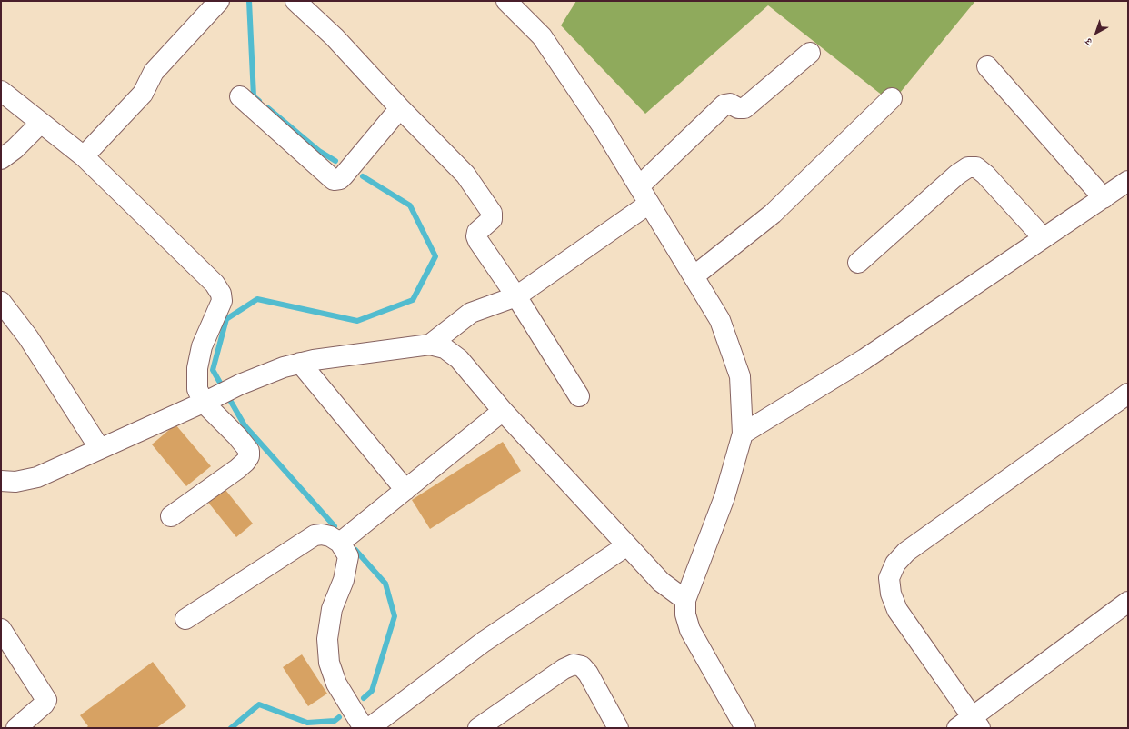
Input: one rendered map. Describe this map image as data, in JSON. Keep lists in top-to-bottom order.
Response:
{
  "north": "bottom left"
}
